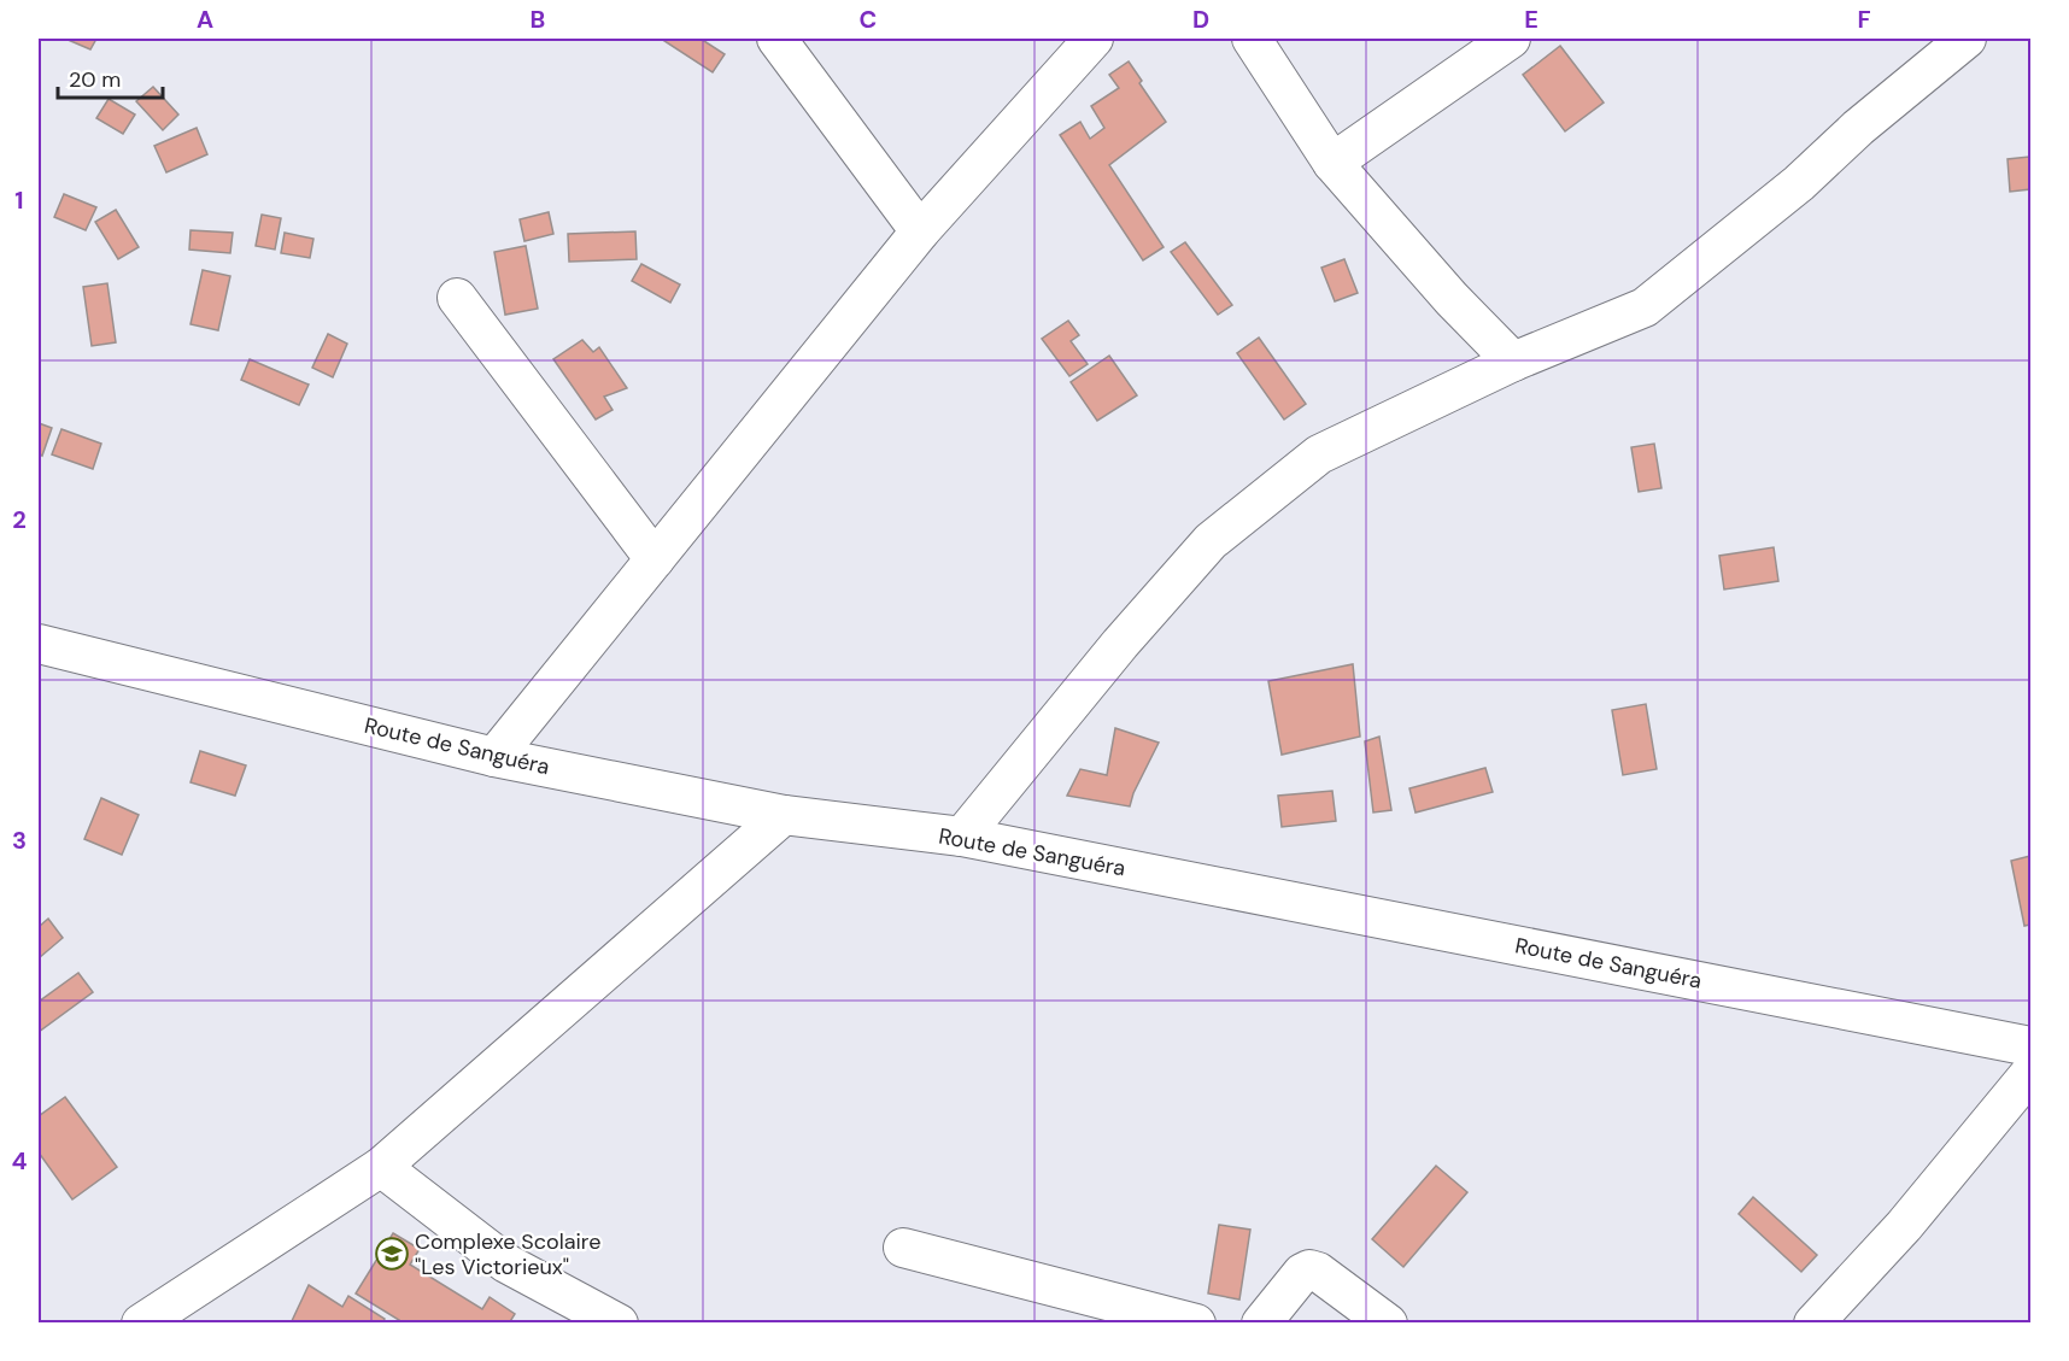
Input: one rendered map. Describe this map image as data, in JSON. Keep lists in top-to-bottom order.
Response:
{
  "streets": {
    "street": ["Route de Sanguéra"]
  },
  "places": {
    "school or university": ["Complexe Scolaire \"Les Victorieux\""]
  },
  "scale_bar": "20 m",
  "grid": {
    "columns": [
      "A",
      "B",
      "C",
      "D",
      "E",
      "F"
    ],
    "rows": [
      "1",
      "2",
      "3",
      "4"
    ]
  }
}
